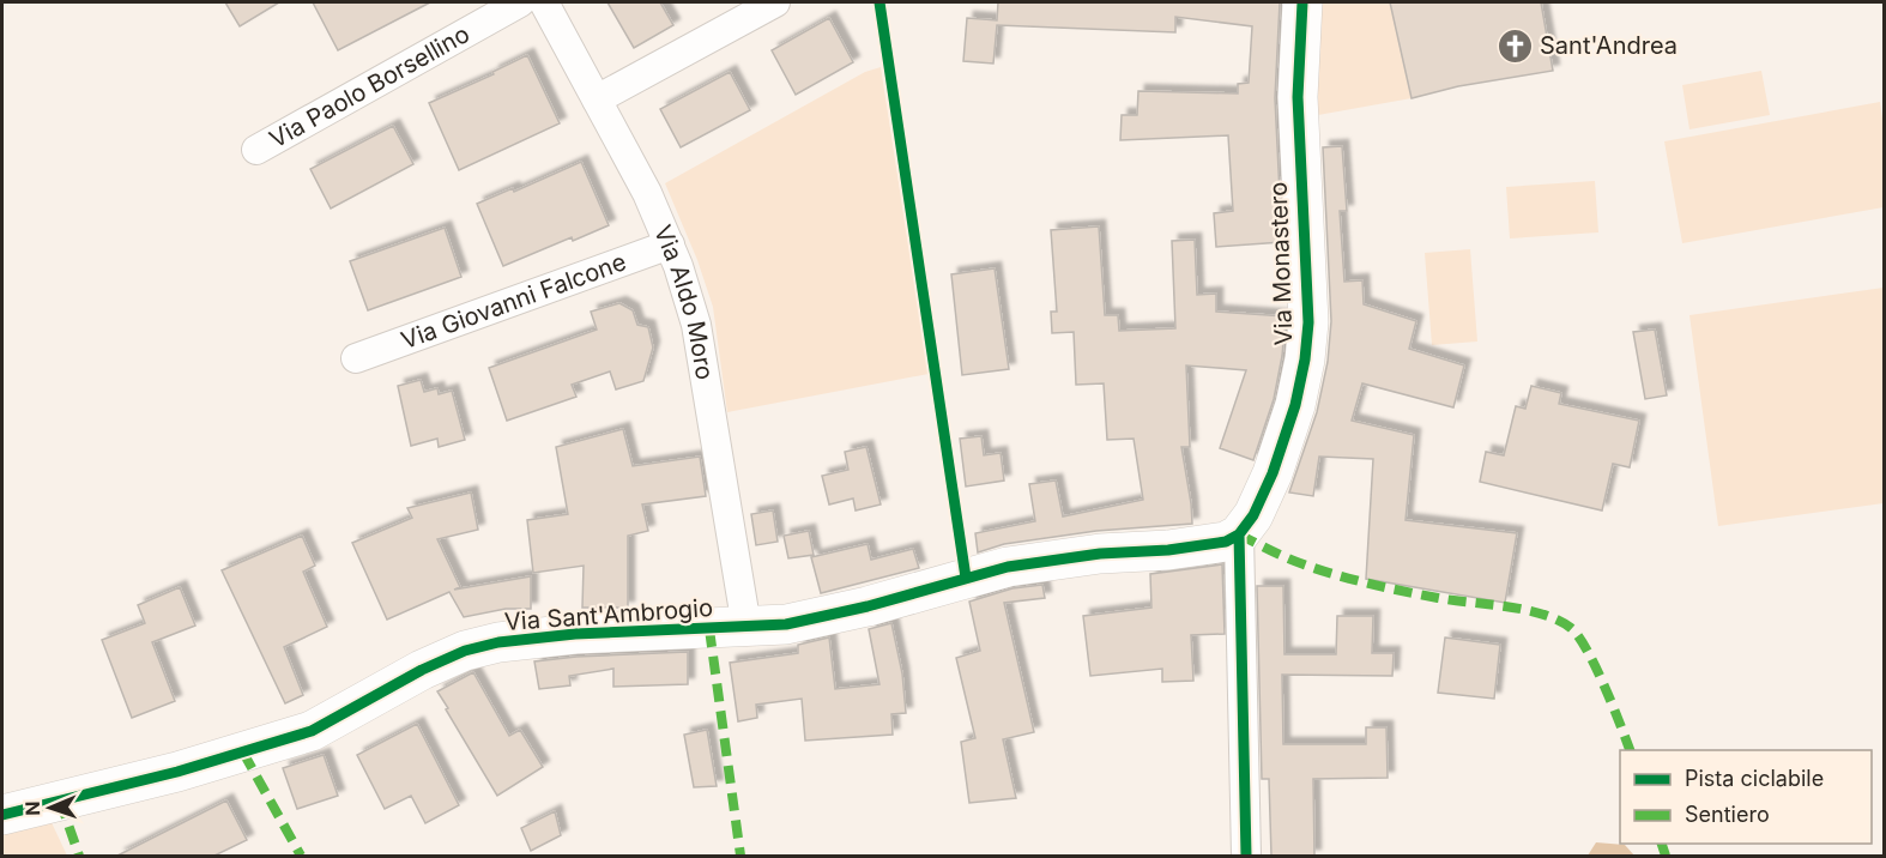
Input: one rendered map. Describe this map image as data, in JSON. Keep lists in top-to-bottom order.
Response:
{
  "streets": {
    "street": [
      "Via Paolo Borsellino",
      "Via Monastero",
      "Via Giovanni Falcone",
      "Via Aldo Moro",
      "Via Sant'Ambrogio"
    ]
  },
  "crossings": [
    ["Via Monastero", "Via Sant'Ambrogio"],
    ["Via Giovanni Falcone", "Via Aldo Moro"],
    ["Via Aldo Moro", "Via Sant'Ambrogio"]
  ],
  "places": {
    "church": ["Sant'Andrea"]
  },
  "legend": ["Pista ciclabile", "Sentiero"],
  "north": "left"
}
